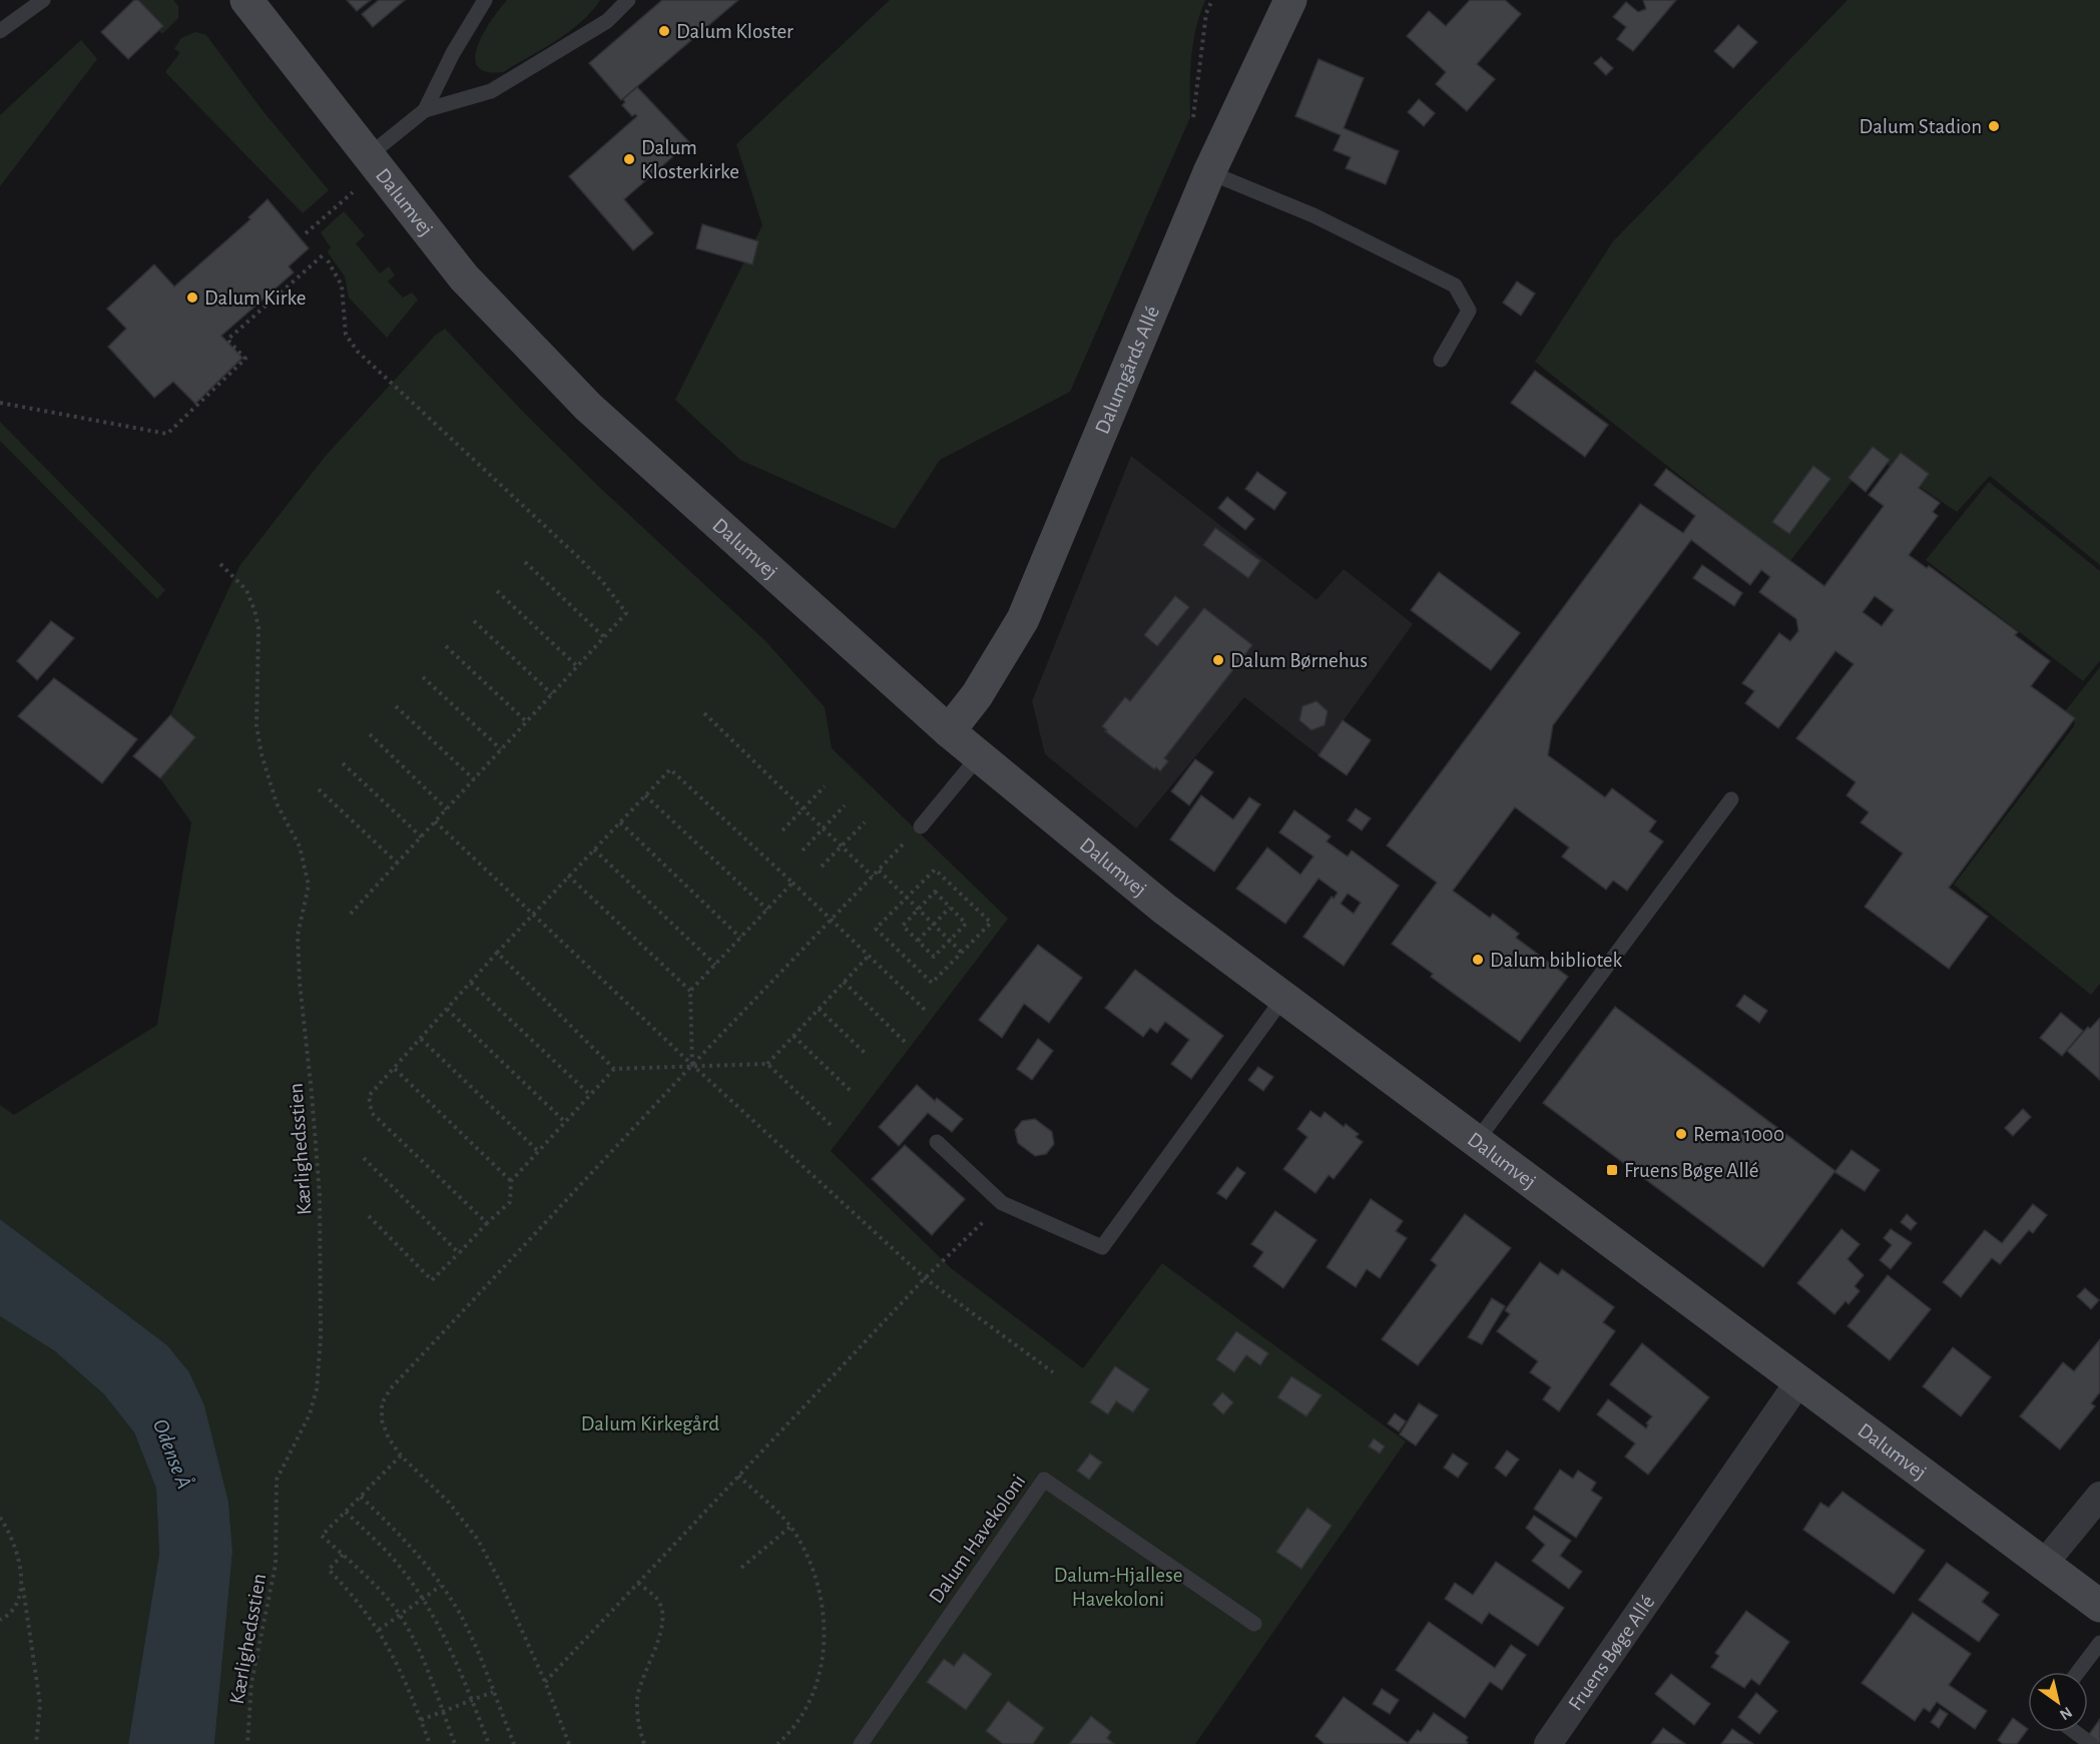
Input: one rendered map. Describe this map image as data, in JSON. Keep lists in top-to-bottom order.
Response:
{
  "streets": {
    "street": ["Dalumvej", "Dalumgårds Allé", "Fruens Bøge Allé"],
    "lane": ["Dalum Havekoloni"],
    "path": ["Kærlighedsstien"]
  },
  "crossings": [
    ["Dalumvej", "Dalumgårds Allé"],
    ["Dalumvej", "Fruens Bøge Allé"]
  ],
  "water": ["Odense Å"],
  "parks": ["Dalum Kirkegård", "Dalum-Hjallese Havekoloni"],
  "places": {
    "other": [
      "Dalum Kloster",
      "Dalum Stadion",
      "Dalum Klosterkirke",
      "Dalum Kirke",
      "Dalum Børnehus",
      "Dalum bibliotek",
      "Rema 1000"
    ],
    "transit": ["Fruens Bøge Allé"]
  },
  "north": "bottom right"
}
